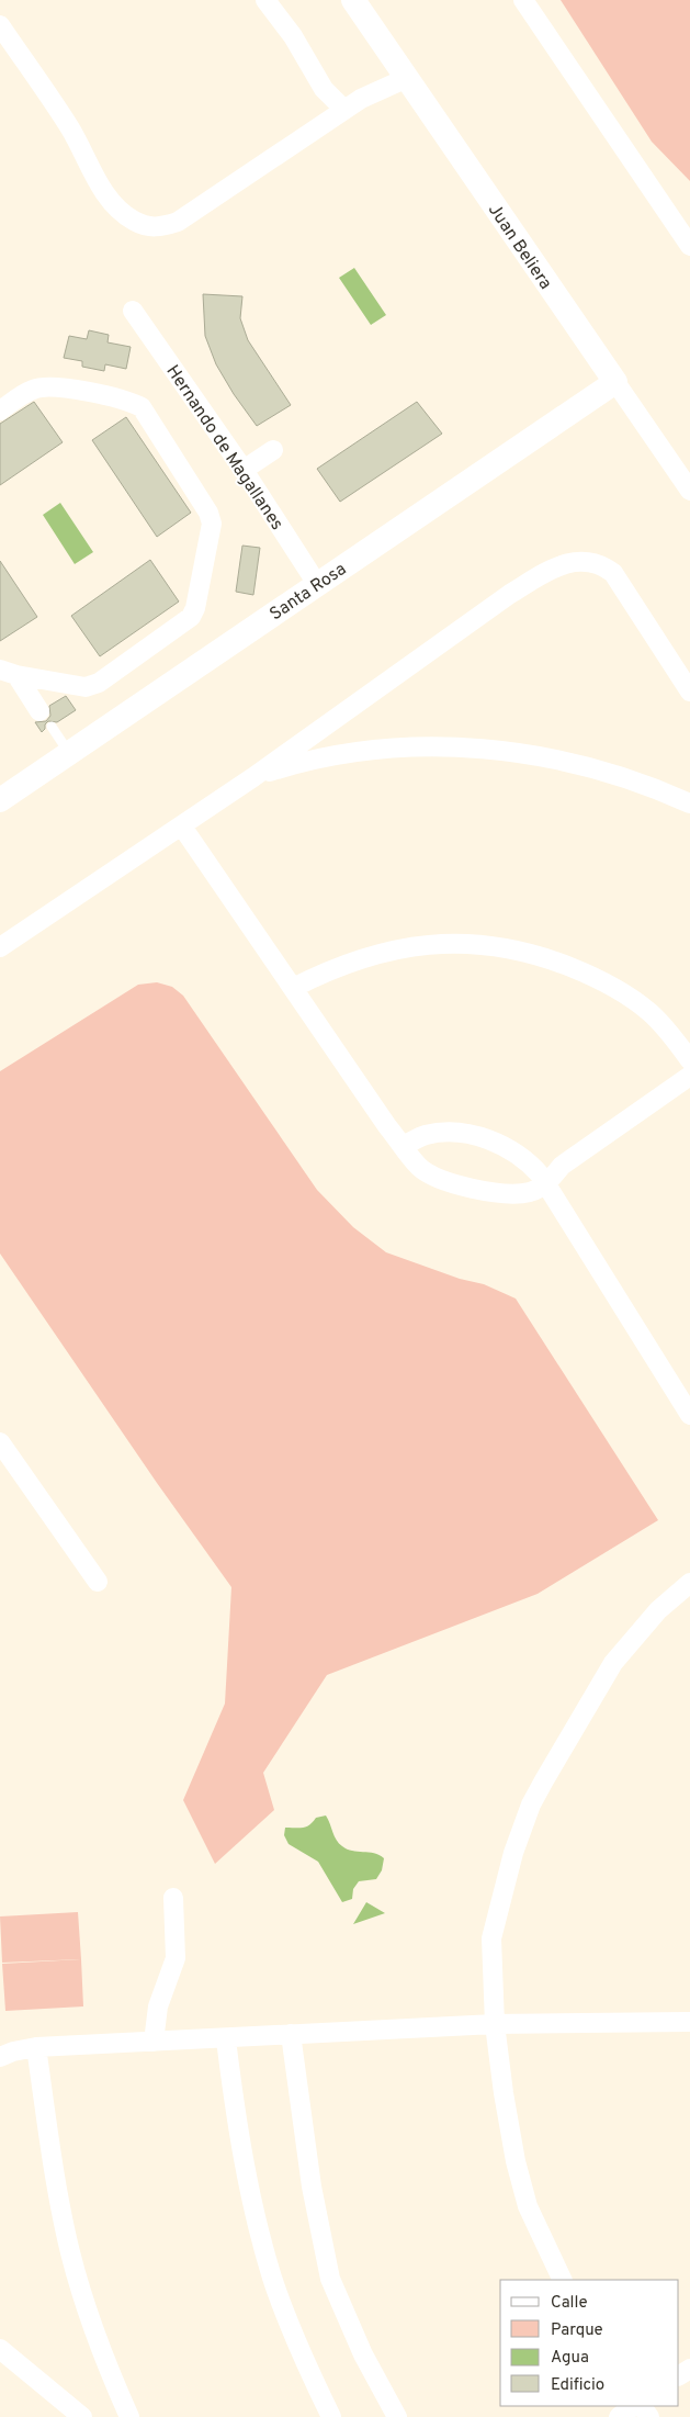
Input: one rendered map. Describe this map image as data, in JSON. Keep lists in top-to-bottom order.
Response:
{
  "streets": {
    "street": ["Juan Beliera", "Hernando de Magallanes", "Santa Rosa"]
  },
  "crossings": [
    ["Juan Beliera", "Santa Rosa"],
    ["Hernando de Magallanes", "Santa Rosa"]
  ],
  "legend": [
    "Calle",
    "Parque",
    "Agua",
    "Edificio"
  ]
}
